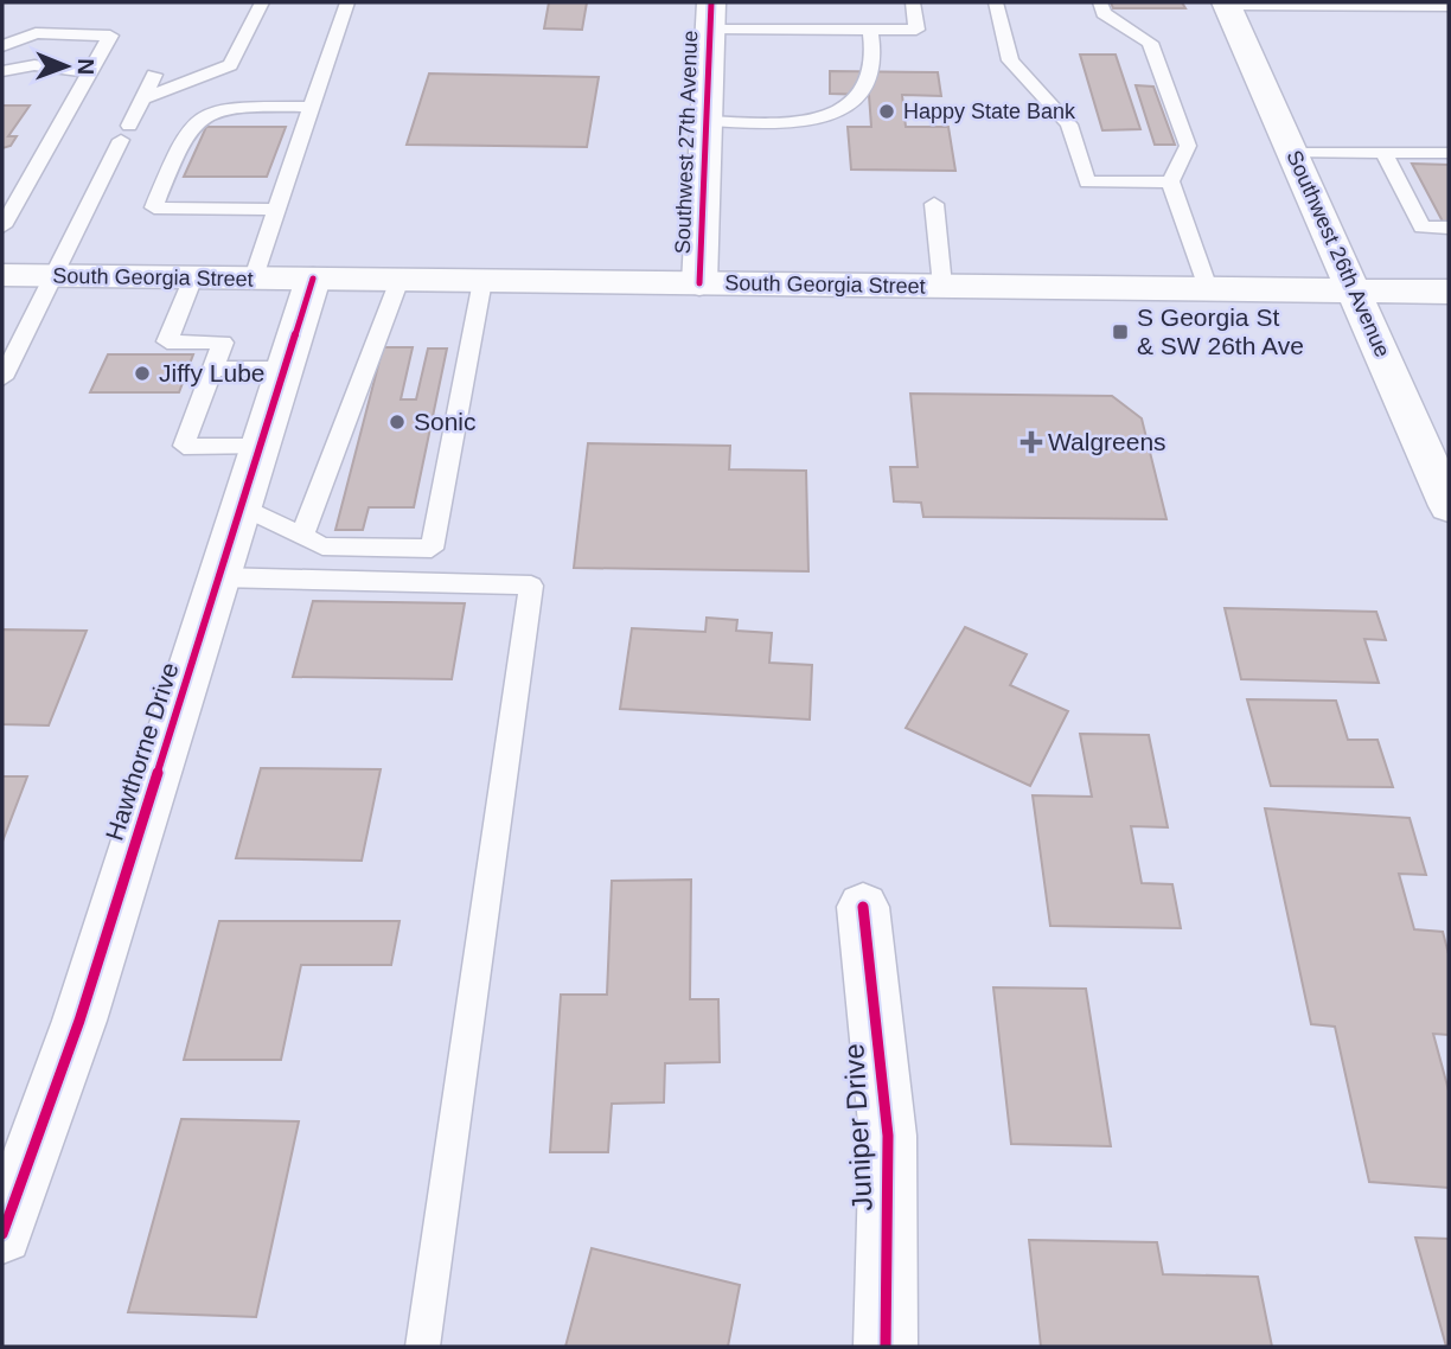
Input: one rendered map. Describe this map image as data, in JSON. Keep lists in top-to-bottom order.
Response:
{
  "streets": {
    "main road": [
      "Southwest 27th Avenue",
      "Southwest 26th Avenue",
      "South Georgia Street",
      "Hawthorne Drive",
      "Juniper Drive"
    ]
  },
  "crossings": [
    ["Southwest 27th Avenue", "South Georgia Street"],
    ["Southwest 26th Avenue", "South Georgia Street"],
    ["South Georgia Street", "Hawthorne Drive"]
  ],
  "places": {
    "other": ["Happy State Bank", "Jiffy Lube", "Sonic"],
    "transit": ["S Georgia St & SW 26th Ave"],
    "health": ["Walgreens"]
  },
  "north": "right"
}
